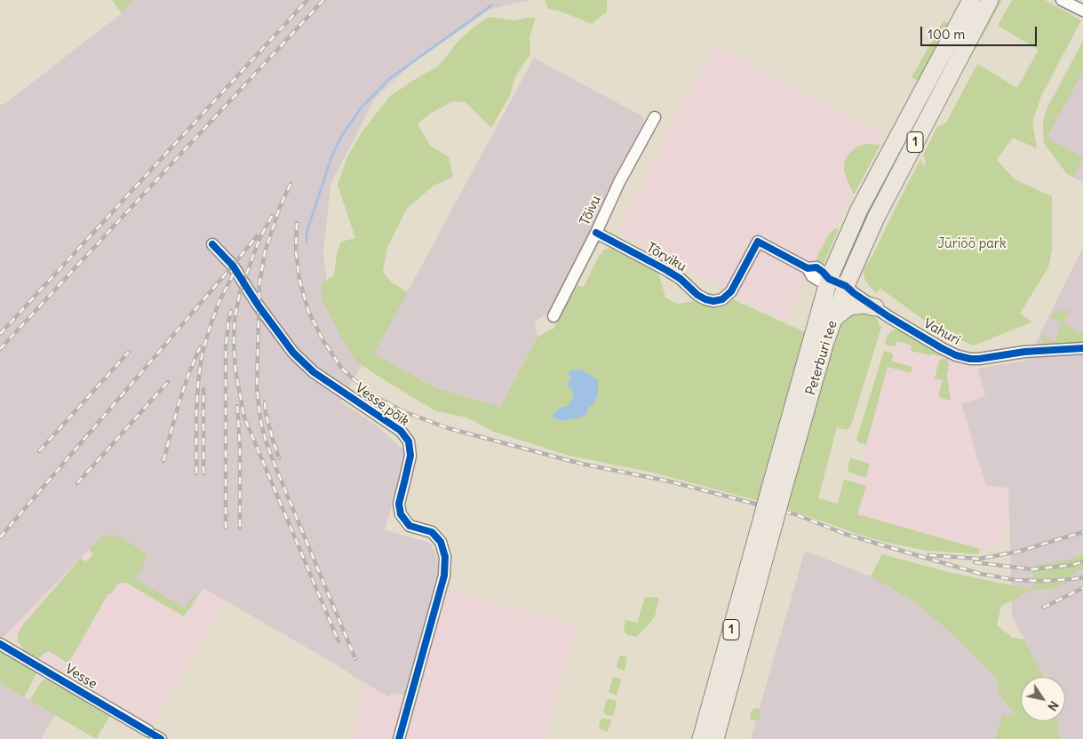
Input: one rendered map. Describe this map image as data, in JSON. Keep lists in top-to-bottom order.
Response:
{
  "streets": {
    "highway": ["1", "Peterburi tee"],
    "street": [
      "Tõivu",
      "Tõrviku",
      "Vahuri",
      "Vesse põik",
      "Vesse"
    ]
  },
  "crossings": [
    ["Tõivu", "Tõrviku"],
    ["Tõrviku", "Vahuri"],
    ["Vahuri", "Peterburi tee"]
  ],
  "parks": ["Jüriöö park"],
  "scale_bar": "100 m",
  "north": "bottom right"
}
